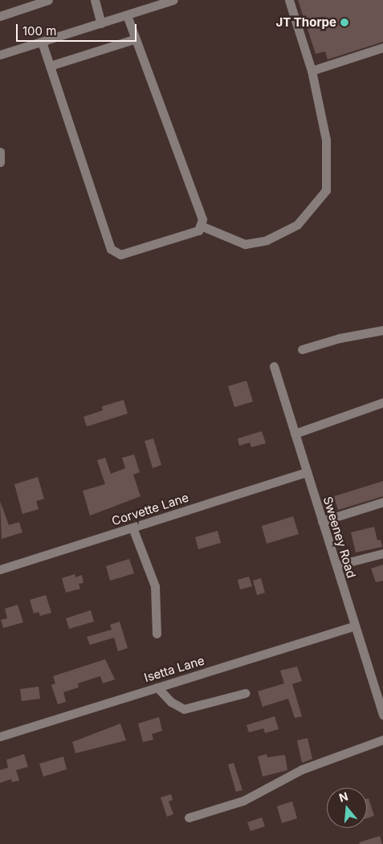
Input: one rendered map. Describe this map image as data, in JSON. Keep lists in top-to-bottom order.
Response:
{
  "streets": {
    "street": ["Corvette Lane", "Sweeney Road", "Isetta Lane"]
  },
  "crossings": [
    ["Corvette Lane", "Sweeney Road"],
    ["Sweeney Road", "Isetta Lane"]
  ],
  "places": ["JT Thorpe"],
  "scale_bar": "100 m",
  "north": "top"
}
